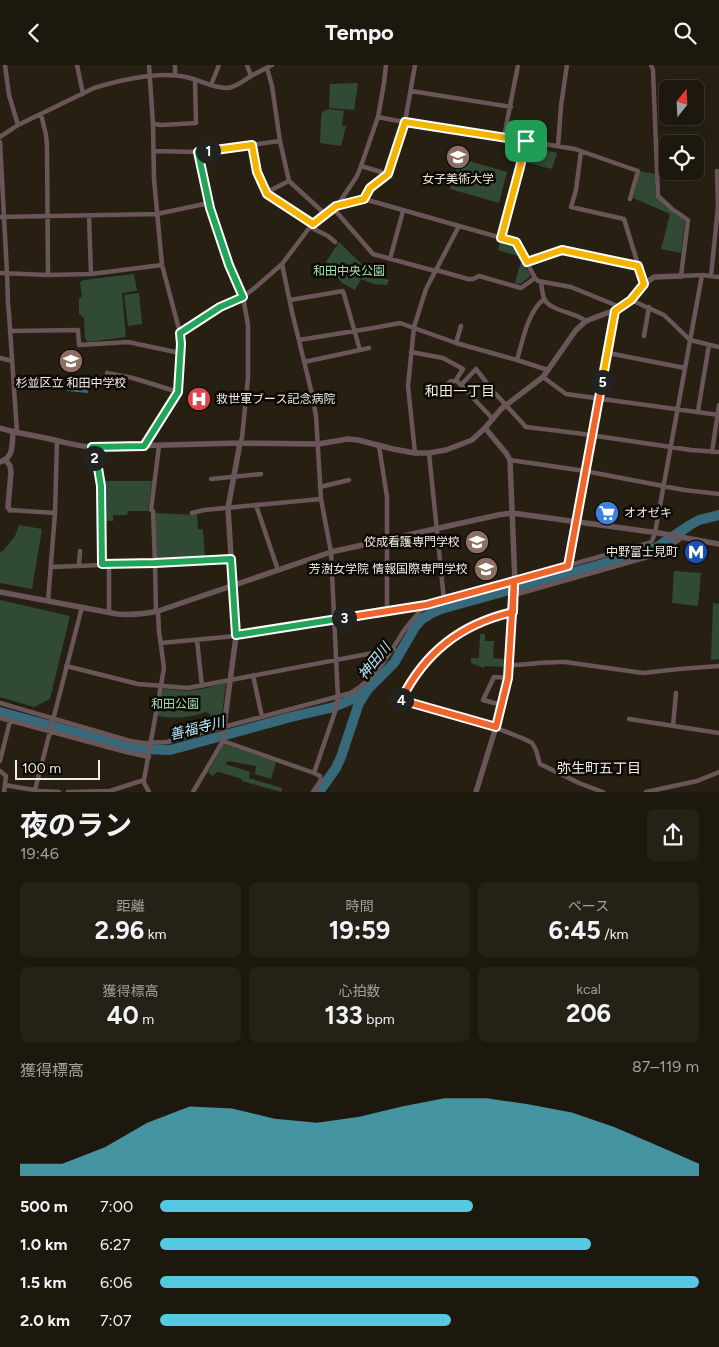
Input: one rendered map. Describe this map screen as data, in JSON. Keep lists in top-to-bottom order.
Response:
{
  "districts": ["和田一丁目", "弥生町五丁目"],
  "water": ["神田川", "善福寺川"],
  "parks": ["和田中央公園", "和田公園"],
  "places": {
    "school or university": [
      "女子美術大学",
      "杉並区立 和田中学校",
      "佼成看護専門学校",
      "芳澍女学院 情報国際専門学校"
    ],
    "hospital": ["救世軍ブース記念病院"],
    "supermarket": ["オオゼキ"],
    "metro station": ["中野富士見町"]
  },
  "scale_bar": "100 m",
  "north": "top",
  "page": {
    "header": "Tempo",
    "pins": [
      "1",
      "5",
      "2",
      "3",
      "4"
    ],
    "scale": "100 m",
    "heading": ["夜のラン", "19:46"],
    "stats": [
      ["距離", "2.96 km"],
      ["時間", "19:59"],
      ["ペース", "6:45 /km"],
      ["獲得標高", "40 m"],
      ["心拍数", "133 bpm"],
      ["kcal", "206"]
    ],
    "chart": ["獲得標高", "87–119 m"],
    "list": [
      {
        "name": "500 m",
        "note": "7:00"
      },
      {
        "name": "1.0 km",
        "note": "6:27"
      },
      {
        "name": "1.5 km",
        "note": "6:06"
      },
      {
        "name": "2.0 km",
        "note": "7:07"
      }
    ]
  }
}
